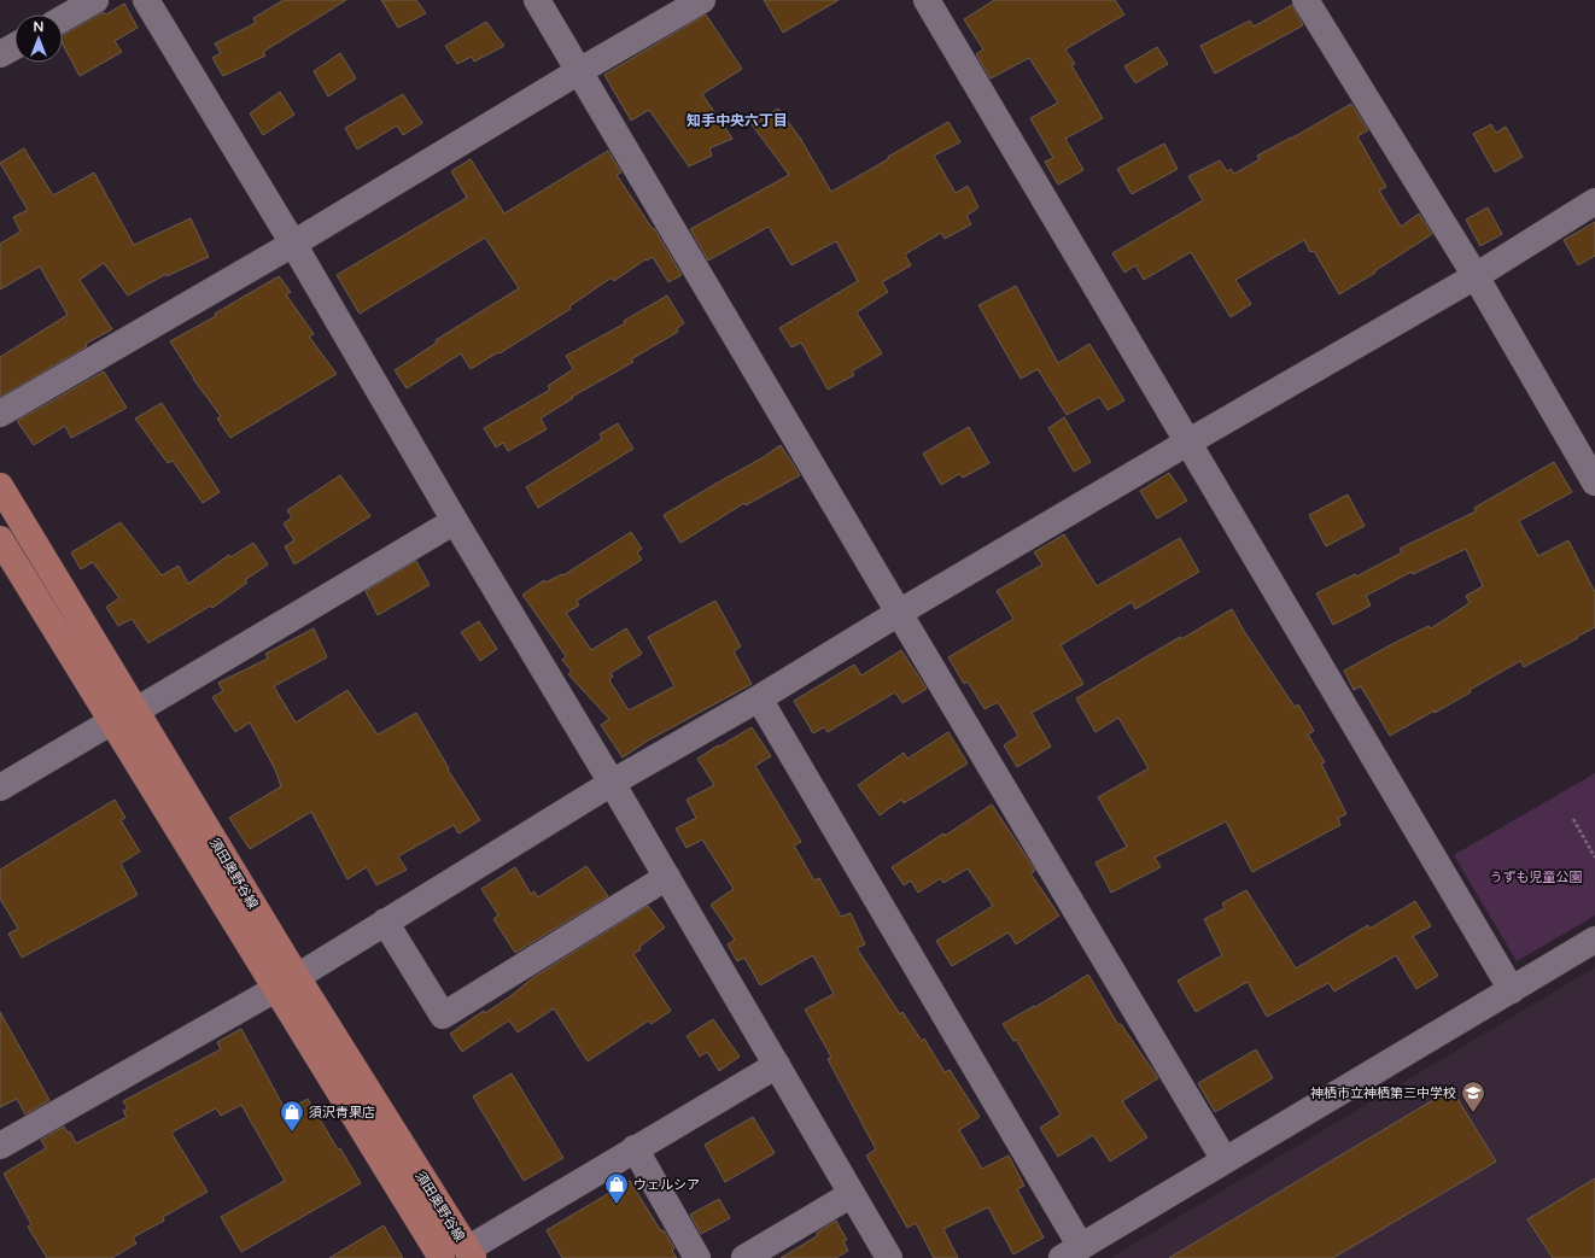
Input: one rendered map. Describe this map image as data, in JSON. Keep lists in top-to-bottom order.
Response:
{
  "streets": {
    "main road": ["須田奥野谷線"]
  },
  "districts": ["知手中央六丁目"],
  "parks": ["うずも児童公園"],
  "places": {
    "school or university": ["神栖市立神栖第三中学校"],
    "shop": ["須沢青果店", "ウェルシア"]
  },
  "north": "top"
}
